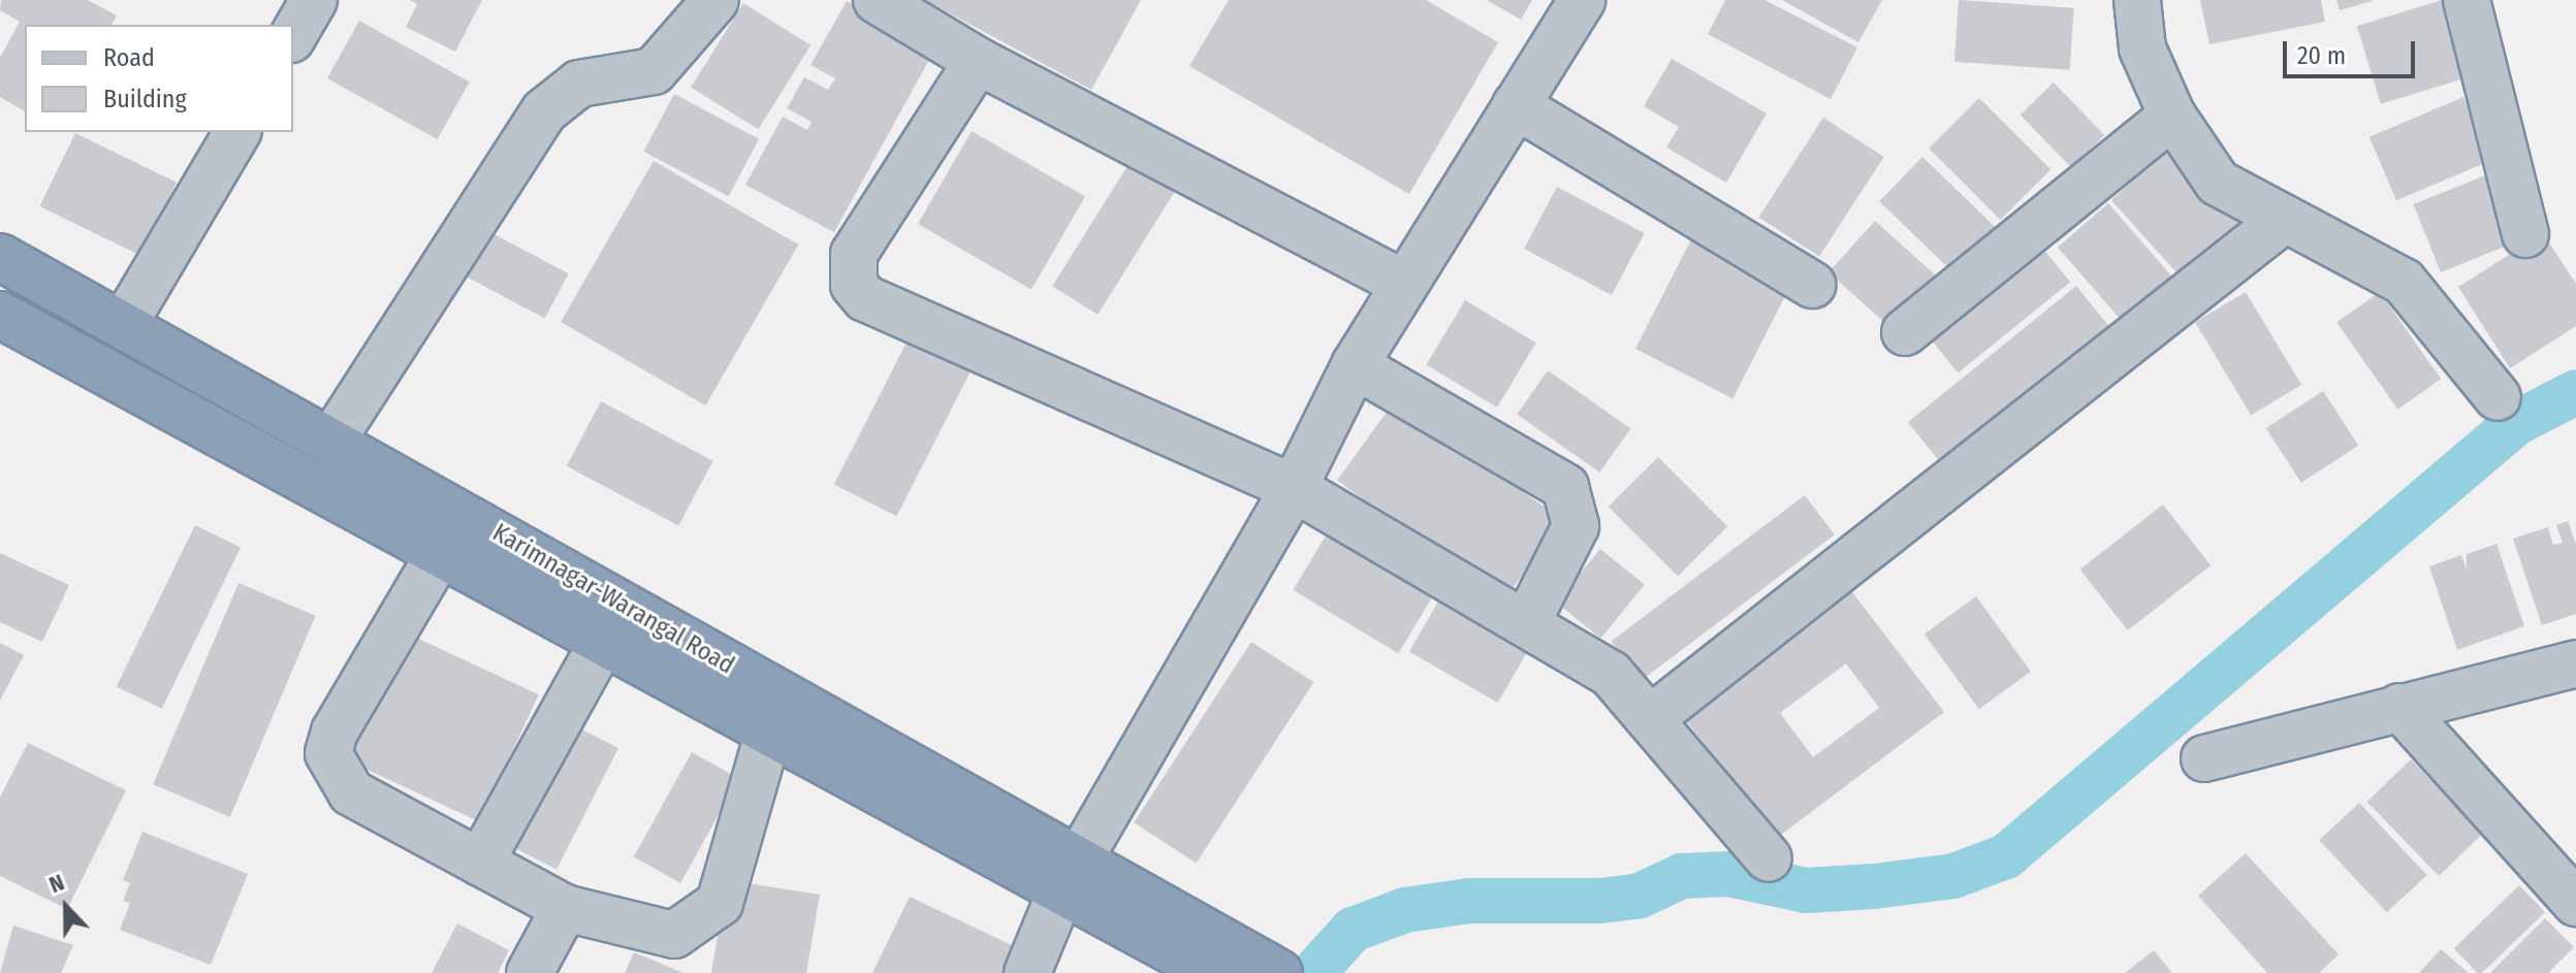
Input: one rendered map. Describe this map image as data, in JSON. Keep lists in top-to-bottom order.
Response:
{
  "streets": {
    "highway": ["Karimnagar-Warangal Road"]
  },
  "legend": ["Road", "Building"],
  "scale_bar": "20 m",
  "north": "top"
}
